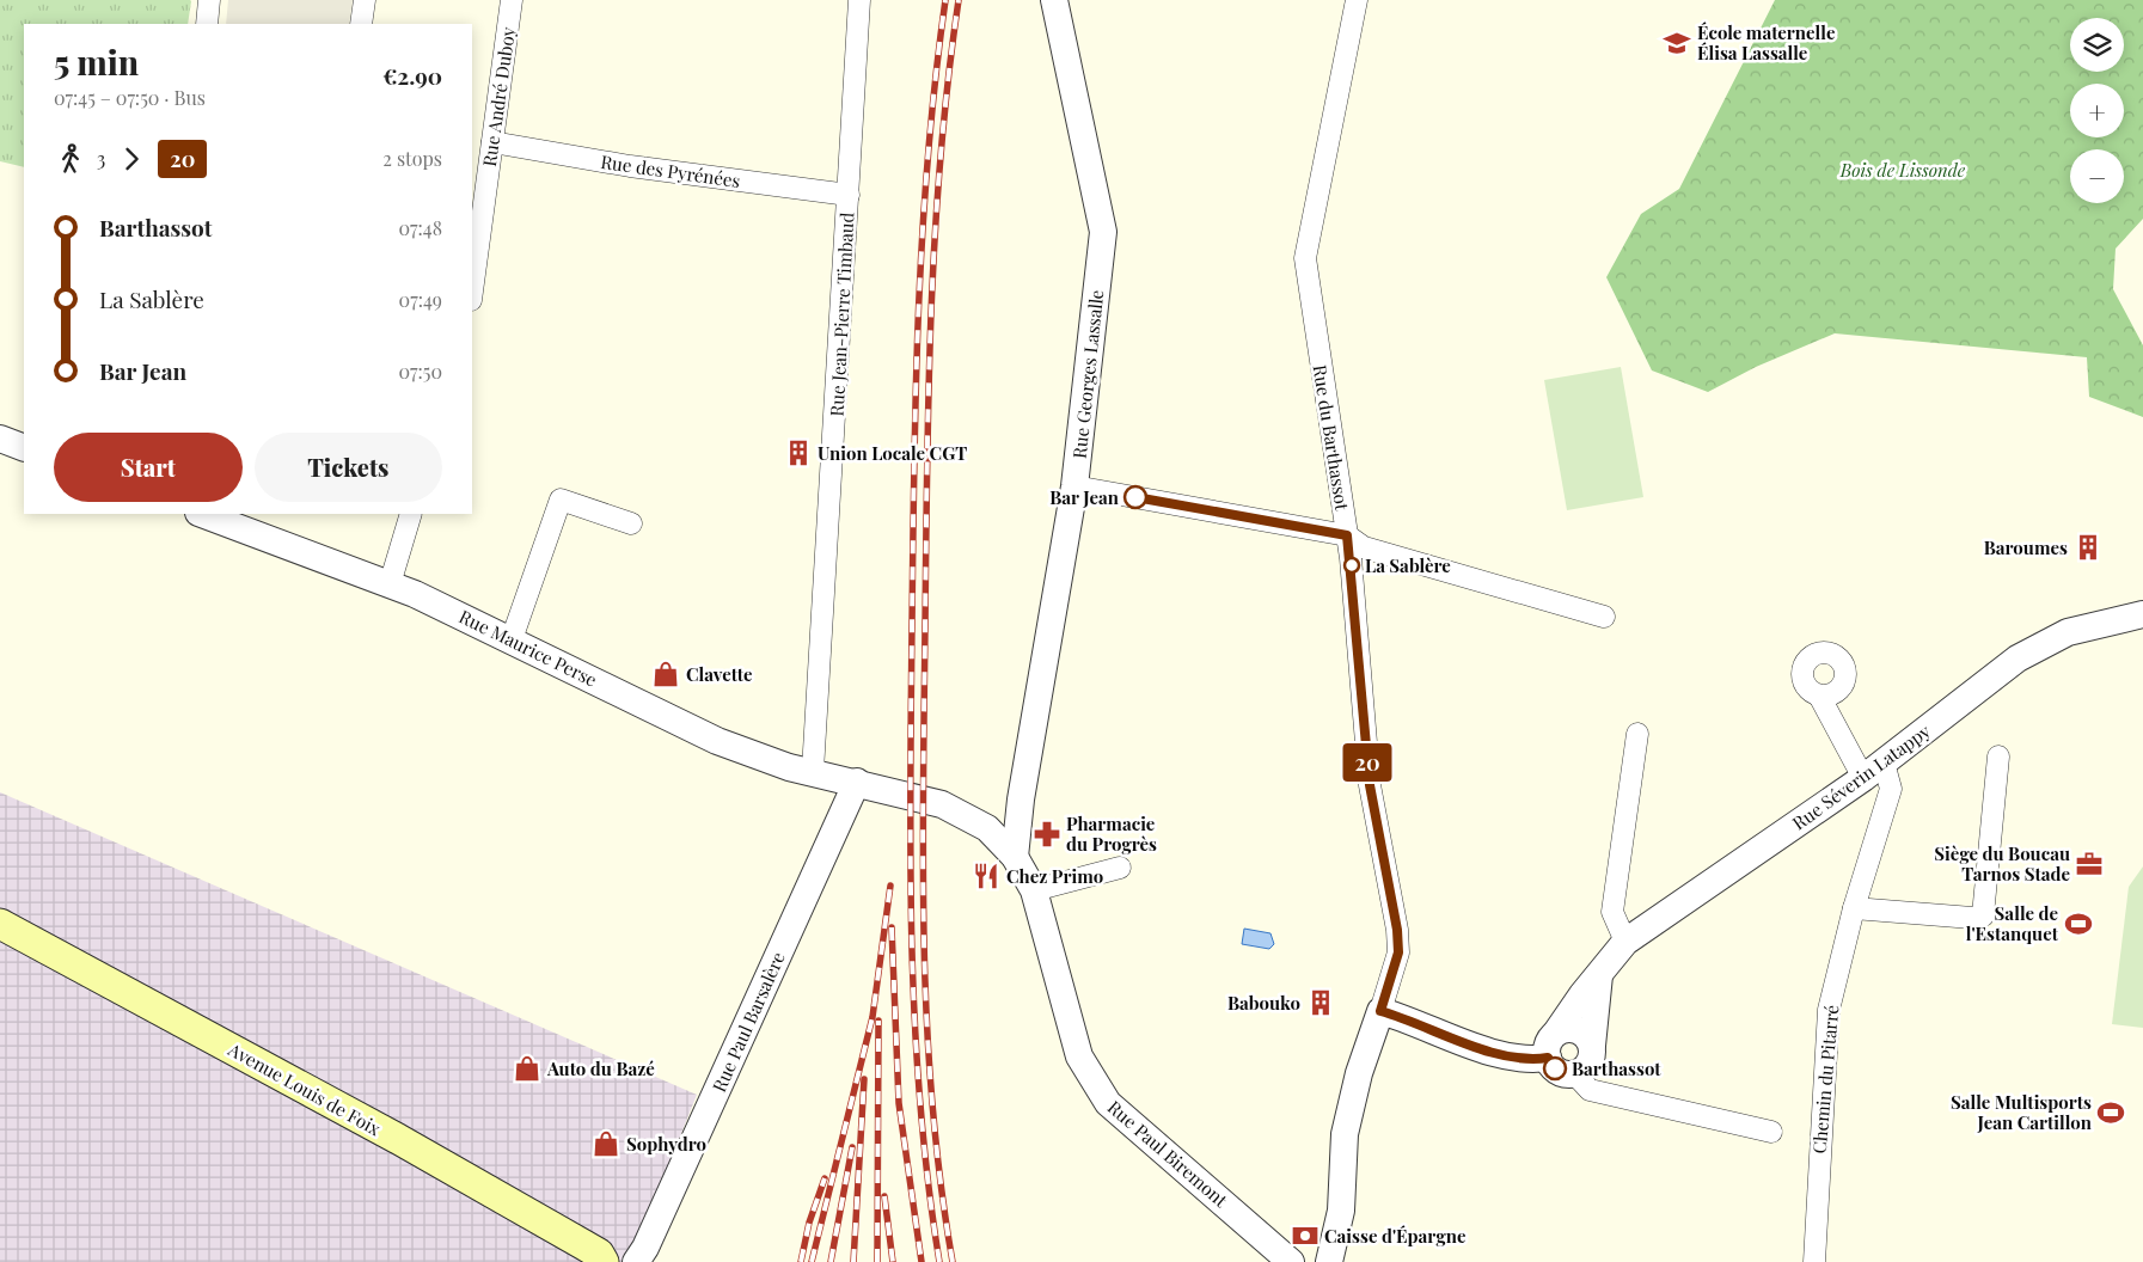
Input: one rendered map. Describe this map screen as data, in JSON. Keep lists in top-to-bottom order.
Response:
{
  "streets": {
    "main road": ["Avenue Louis de Foix"],
    "street": [
      "Rue André Duboy",
      "Rue des Pyrénées",
      "Rue Jean-Pierre Timbaud",
      "Rue Georges Lassalle",
      "Rue du Barthassot",
      "Rue Maurice Perse",
      "Rue Séverin Latappy",
      "Rue Paul Barsalère",
      "Chemin du Pitarré",
      "Rue Paul Biremont"
    ]
  },
  "crossings": [
    ["Rue André Duboy", "Rue des Pyrénées"],
    ["Rue des Pyrénées", "Rue Jean-Pierre Timbaud"],
    ["Rue Jean-Pierre Timbaud", "Rue Maurice Perse"],
    ["Rue Georges Lassalle", "Rue Maurice Perse"],
    ["Rue Georges Lassalle", "Rue Paul Biremont"],
    ["Rue Maurice Perse", "Rue Paul Barsalère"],
    ["Rue Maurice Perse", "Rue Paul Biremont"],
    ["Rue Séverin Latappy", "Chemin du Pitarré"]
  ],
  "parks": ["Bois de Lissonde"],
  "places": {
    "school or university": ["École maternelle Élisa Lassalle"],
    "building": ["Union Locale CGT", "Baroumes", "Babouko"],
    "other": ["Bar Jean", "La Sablère", "Barthassot"],
    "shop": ["Clavette", "Auto du Bazé", "Sophydro"],
    "pharmacy": ["Pharmacie du Progrès"],
    "office": ["Siège du Boucau Tarnos Stade"],
    "restaurant": ["Chez Primo"],
    "sports": ["Salle de l'Estanquet", "Salle Multisports Jean Cartillon"],
    "bank": ["Caisse d'Épargne"]
  },
  "lines": ["bus line 20"],
  "page": {
    "on_map": "20",
    "map_buttons": ["+", "−"],
    "heading": ["5 min", "07:45 – 07:50 · Bus", "€2.90"],
    "legs": ["3", "20", "2 stops"],
    "list": [
      {
        "name": "Barthassot",
        "value": "07:48"
      },
      {
        "name": "La Sablère",
        "value": "07:49"
      },
      {
        "name": "Bar Jean",
        "value": "07:50"
      }
    ],
    "buttons": ["Start", "Tickets"]
  }
}
